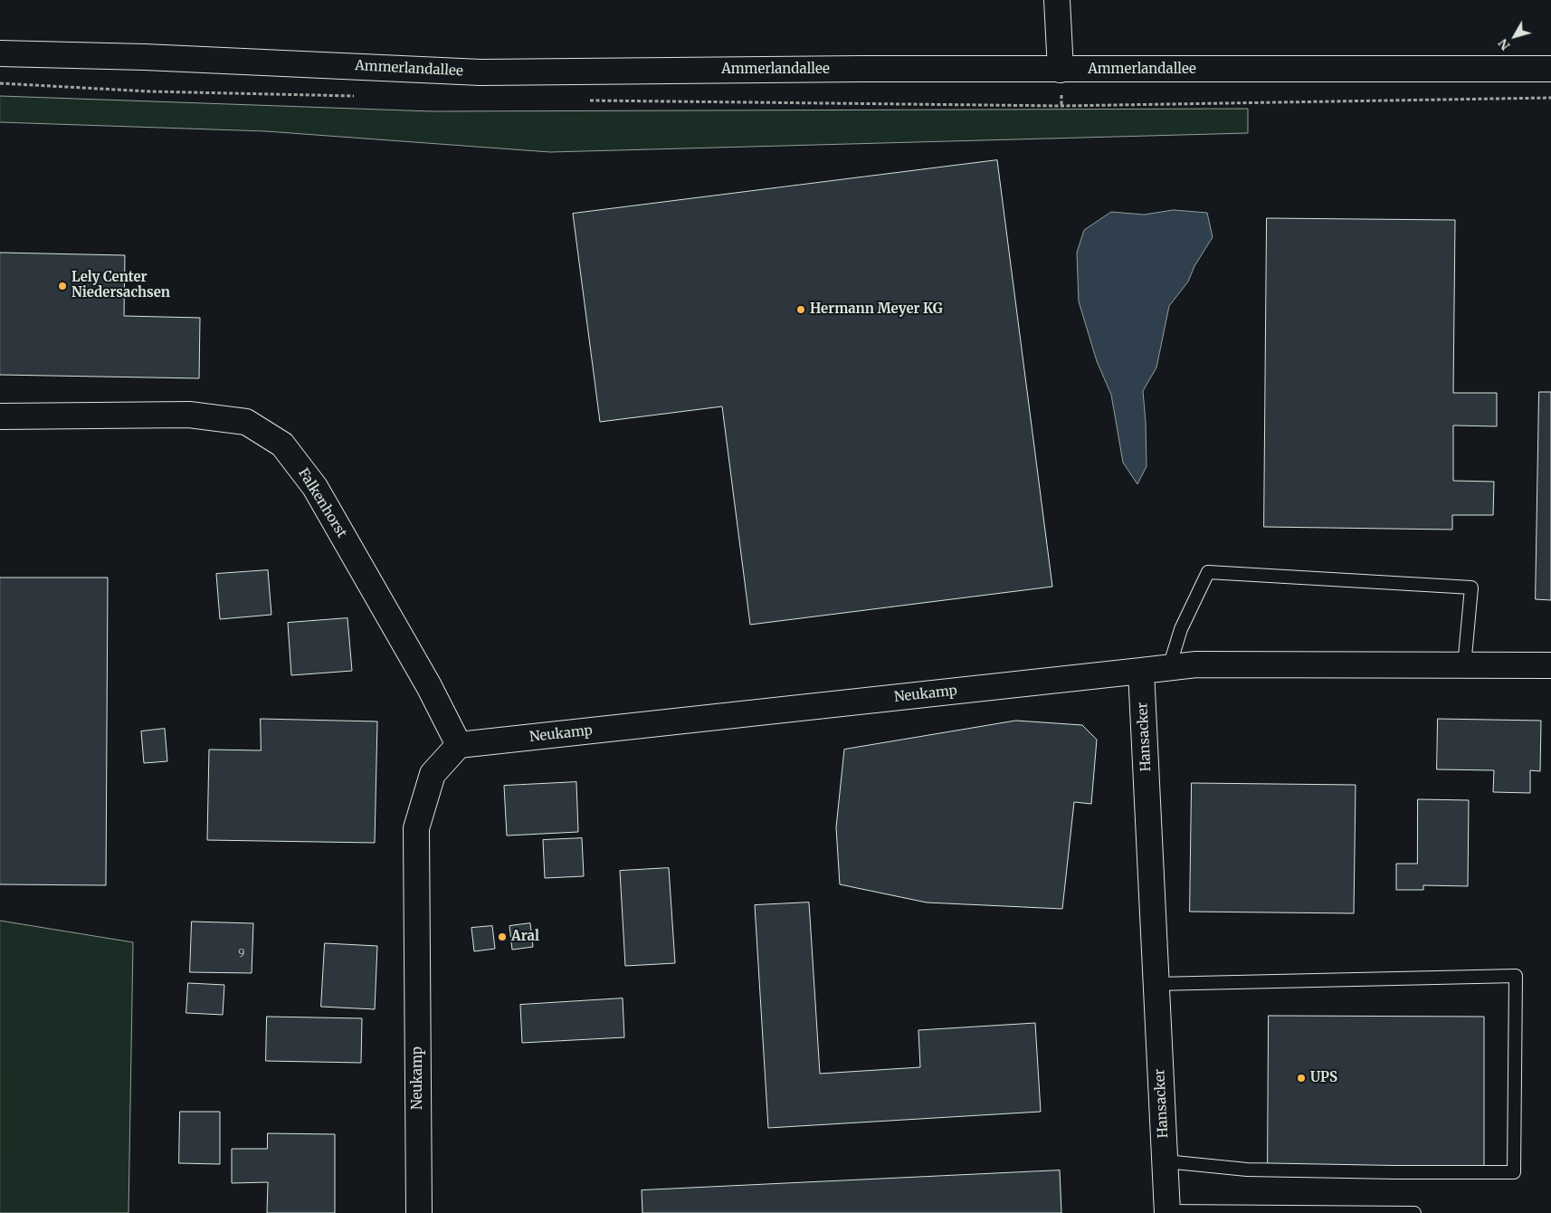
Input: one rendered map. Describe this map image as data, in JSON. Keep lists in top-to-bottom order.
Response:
{
  "streets": {
    "street": [
      "Ammerlandallee",
      "Falkenhorst",
      "Neukamp",
      "Hansacker"
    ]
  },
  "crossings": [
    ["Falkenhorst", "Neukamp"],
    ["Neukamp", "Hansacker"]
  ],
  "places": [
    "Lely Center Niedersachsen",
    "Hermann Meyer KG",
    "Aral",
    "UPS"
  ],
  "house_numbers": ["9"],
  "north": "bottom left"
}
